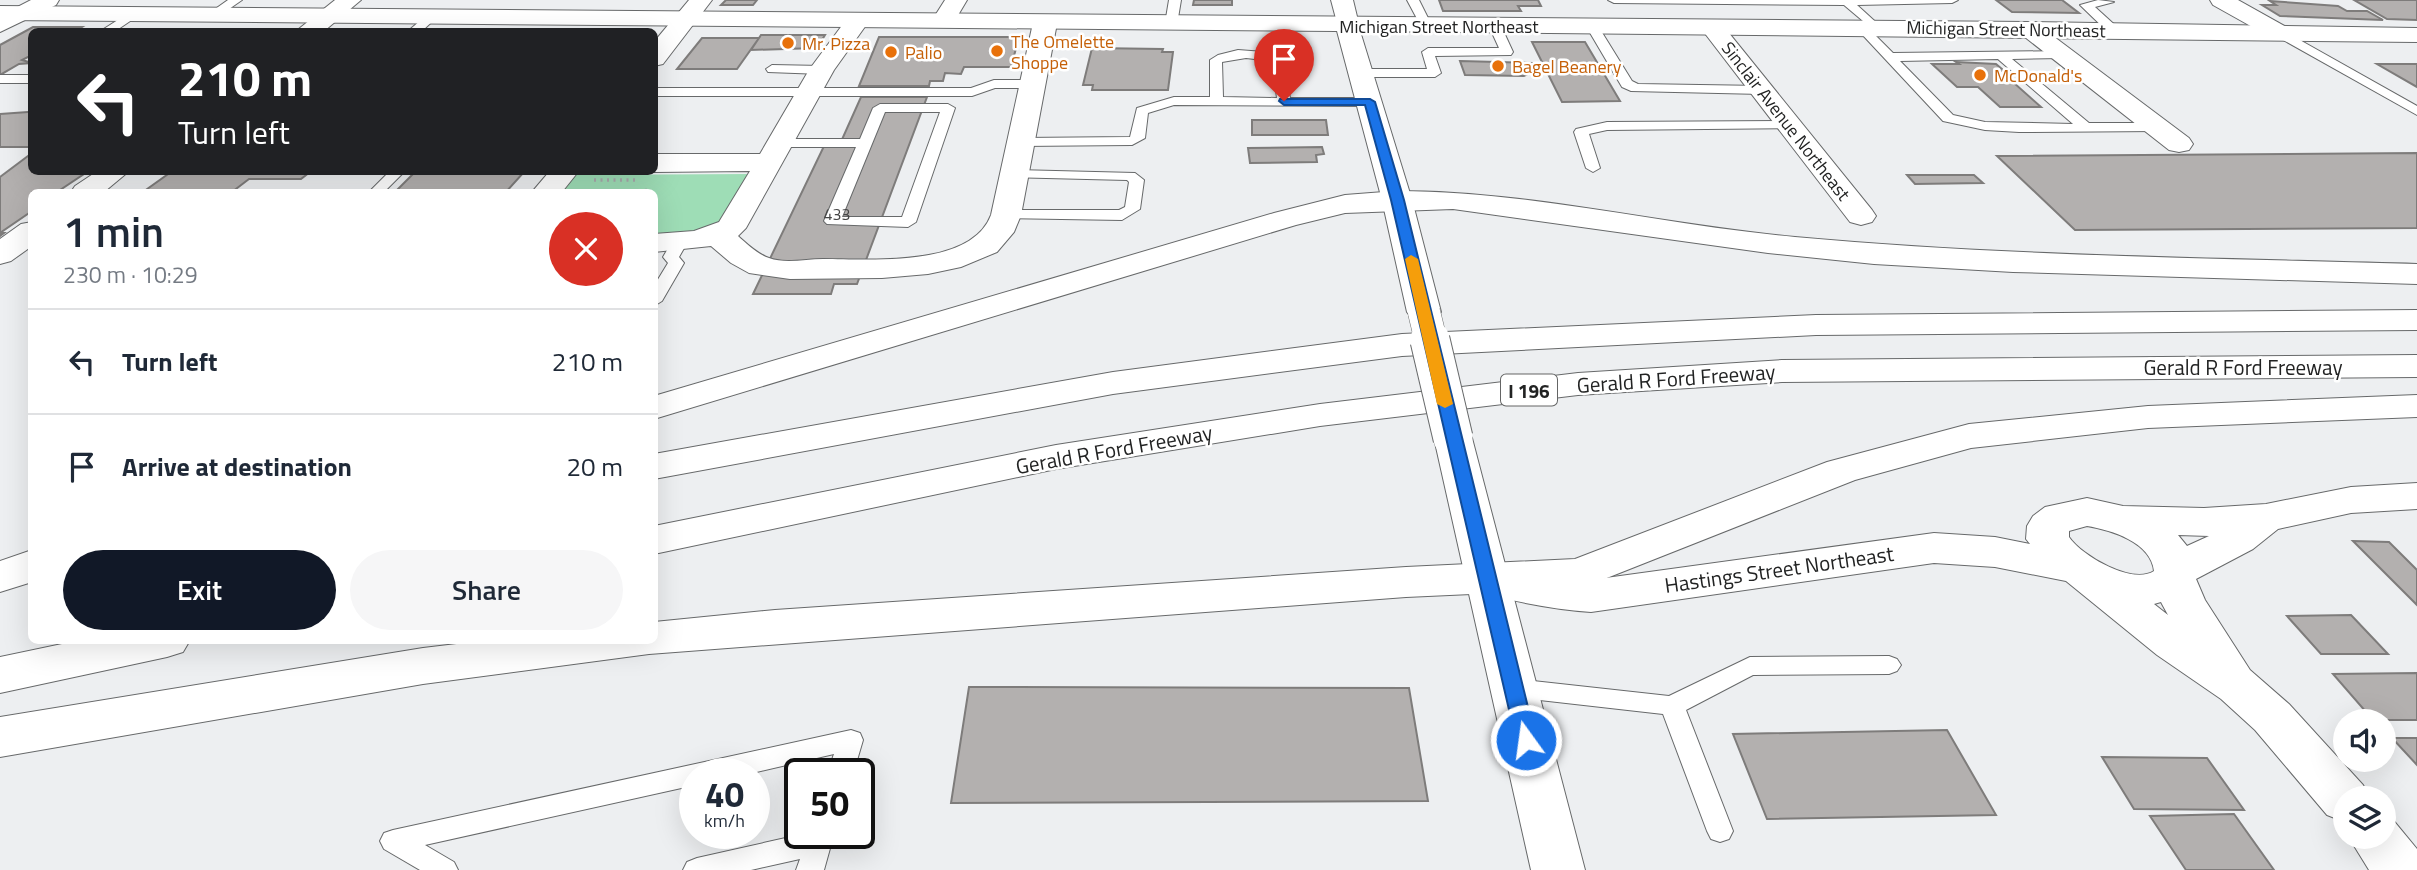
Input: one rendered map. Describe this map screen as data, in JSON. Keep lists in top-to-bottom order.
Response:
{
  "streets": {
    "main road": [
      "Michigan Street Northeast",
      "Sinclair Avenue Northeast",
      "Gerald R Ford Freeway",
      "I 196",
      "Hastings Street Northeast"
    ]
  },
  "crossings": [
    ["Michigan Street Northeast", "Sinclair Avenue Northeast"]
  ],
  "places": [
    "Mr. Pizza",
    "The Omelette Shoppe",
    "Palio",
    "Bagel Beanery",
    "McDonald's"
  ],
  "house_numbers": ["433"],
  "page": {
    "turn": ["210 m", "Turn left"],
    "heading": ["1 min", "230 m · 10:29"],
    "list": [
      {
        "name": "Turn left",
        "value": "210 m"
      },
      {
        "name": "Arrive at destination",
        "value": "20 m"
      }
    ],
    "buttons": ["Exit", "Share"],
    "speed": "40 km/h",
    "limit": "50"
  }
}
